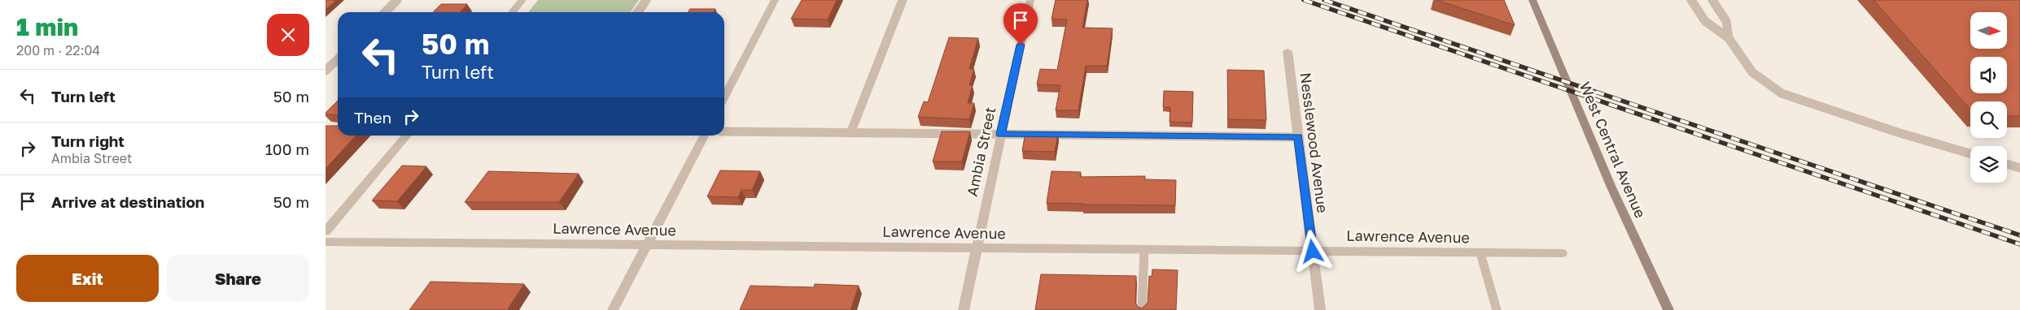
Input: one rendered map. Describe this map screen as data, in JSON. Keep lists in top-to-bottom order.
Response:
{
  "streets": {
    "main road": ["West Central Avenue"],
    "street": ["Nesslewood Avenue", "Ambia Street", "Lawrence Avenue"]
  },
  "crossings": [
    ["Nesslewood Avenue", "Lawrence Avenue"],
    ["Ambia Street", "Lawrence Avenue"]
  ],
  "north": "right",
  "page": {
    "heading": ["1 min", "200 m · 22:04"],
    "turn": ["50 m", "Turn left"],
    "list": [
      {
        "name": "Turn left",
        "value": "50 m"
      },
      {
        "name": "Turn right",
        "note": "Ambia Street",
        "value": "100 m"
      },
      {
        "name": "Arrive at destination",
        "value": "50 m"
      }
    ],
    "then": "Then",
    "buttons": ["Exit", "Share"]
  }
}
